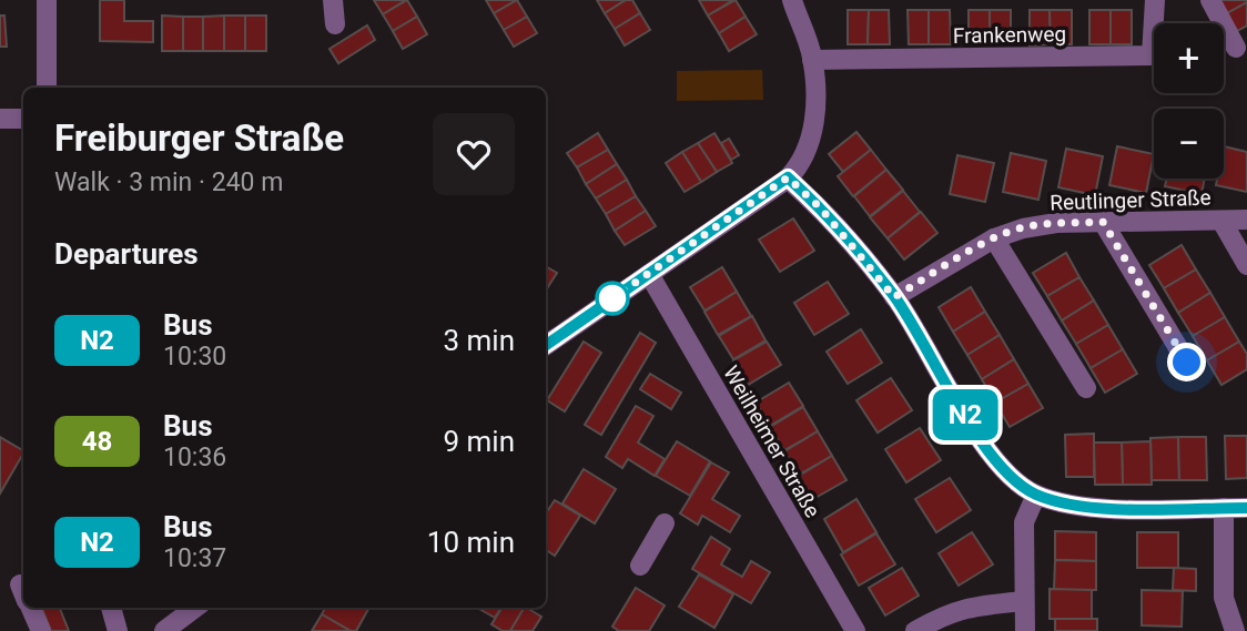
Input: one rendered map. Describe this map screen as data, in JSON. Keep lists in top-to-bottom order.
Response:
{
  "streets": {
    "street": ["Frankenweg", "Reutlinger Straße", "Weilheimer Straße"]
  },
  "lines": ["bus line N2"],
  "page": {
    "on_map": "N2",
    "map_buttons": ["+", "−"],
    "heading": [
      ["Freiburger Straße", "Walk · 3 min · 240 m"],
      "Departures"
    ],
    "list": [
      {
        "mark": "N2",
        "name": "Bus",
        "note": "10:30",
        "value": "3 min"
      },
      {
        "mark": "48",
        "name": "Bus",
        "note": "10:36",
        "value": "9 min"
      },
      {
        "mark": "N2",
        "name": "Bus",
        "note": "10:37",
        "value": "10 min"
      }
    ]
  }
}
